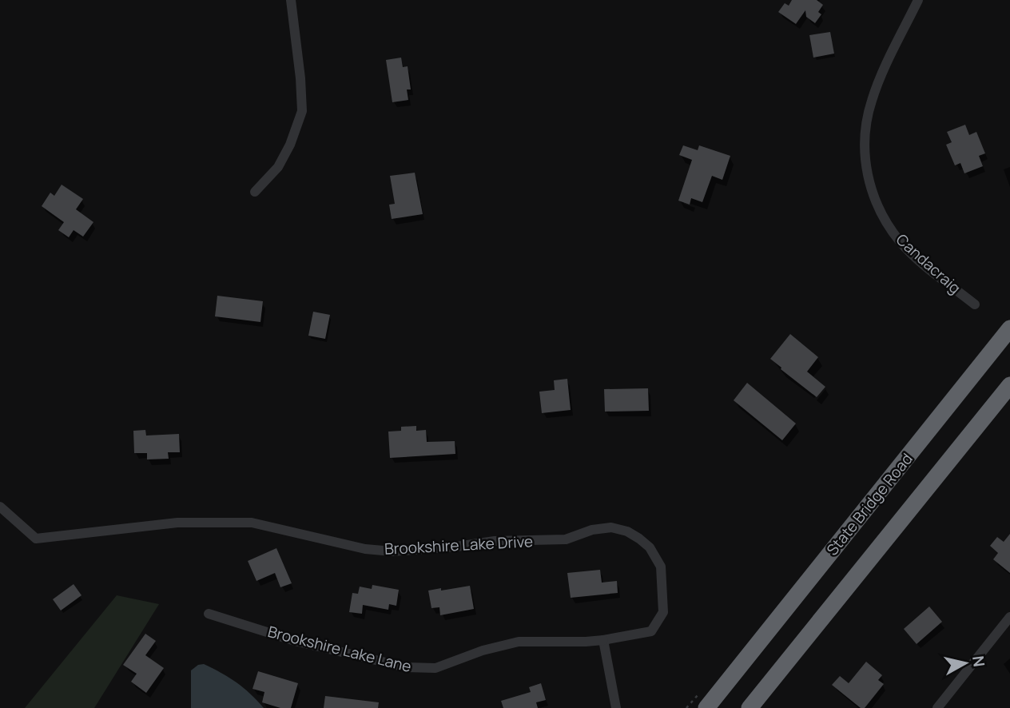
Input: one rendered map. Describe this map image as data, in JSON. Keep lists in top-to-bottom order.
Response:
{
  "streets": {
    "highway": ["State Bridge Road"],
    "street": ["Candacraig", "Brookshire Lake Drive", "Brookshire Lake Lane"]
  },
  "crossings": [
    ["Brookshire Lake Drive", "Brookshire Lake Lane"]
  ],
  "north": "right"
}
